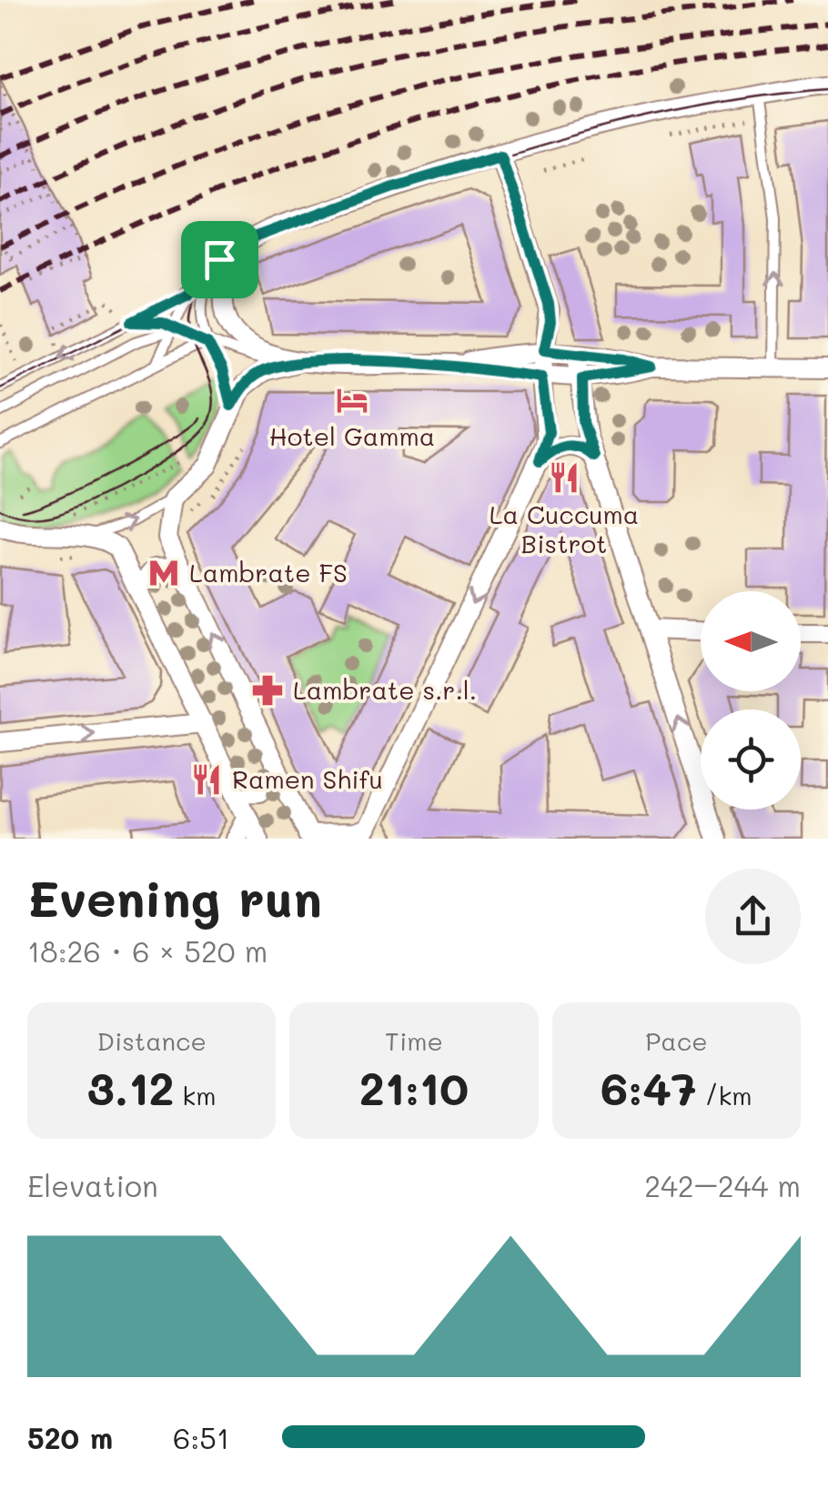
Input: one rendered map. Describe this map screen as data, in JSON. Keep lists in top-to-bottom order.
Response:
{
  "places": {
    "hotel": ["Hotel Gamma"],
    "restaurant": ["La Cuccuma Bistrot", "Ramen Shifu"],
    "metro station": ["Lambrate FS"],
    "pharmacy": ["Lambrate s.r.l."]
  },
  "north": "left",
  "page": {
    "heading": ["Evening run", "18:26 · 6 × 520 m"],
    "stats": [
      ["Distance", "3.12 km"],
      ["Time", "21:10"],
      ["Pace", "6:47 /km"]
    ],
    "chart": ["Elevation", "242–244 m"],
    "list": [
      {
        "name": "520 m",
        "note": "6:51"
      }
    ]
  }
}
